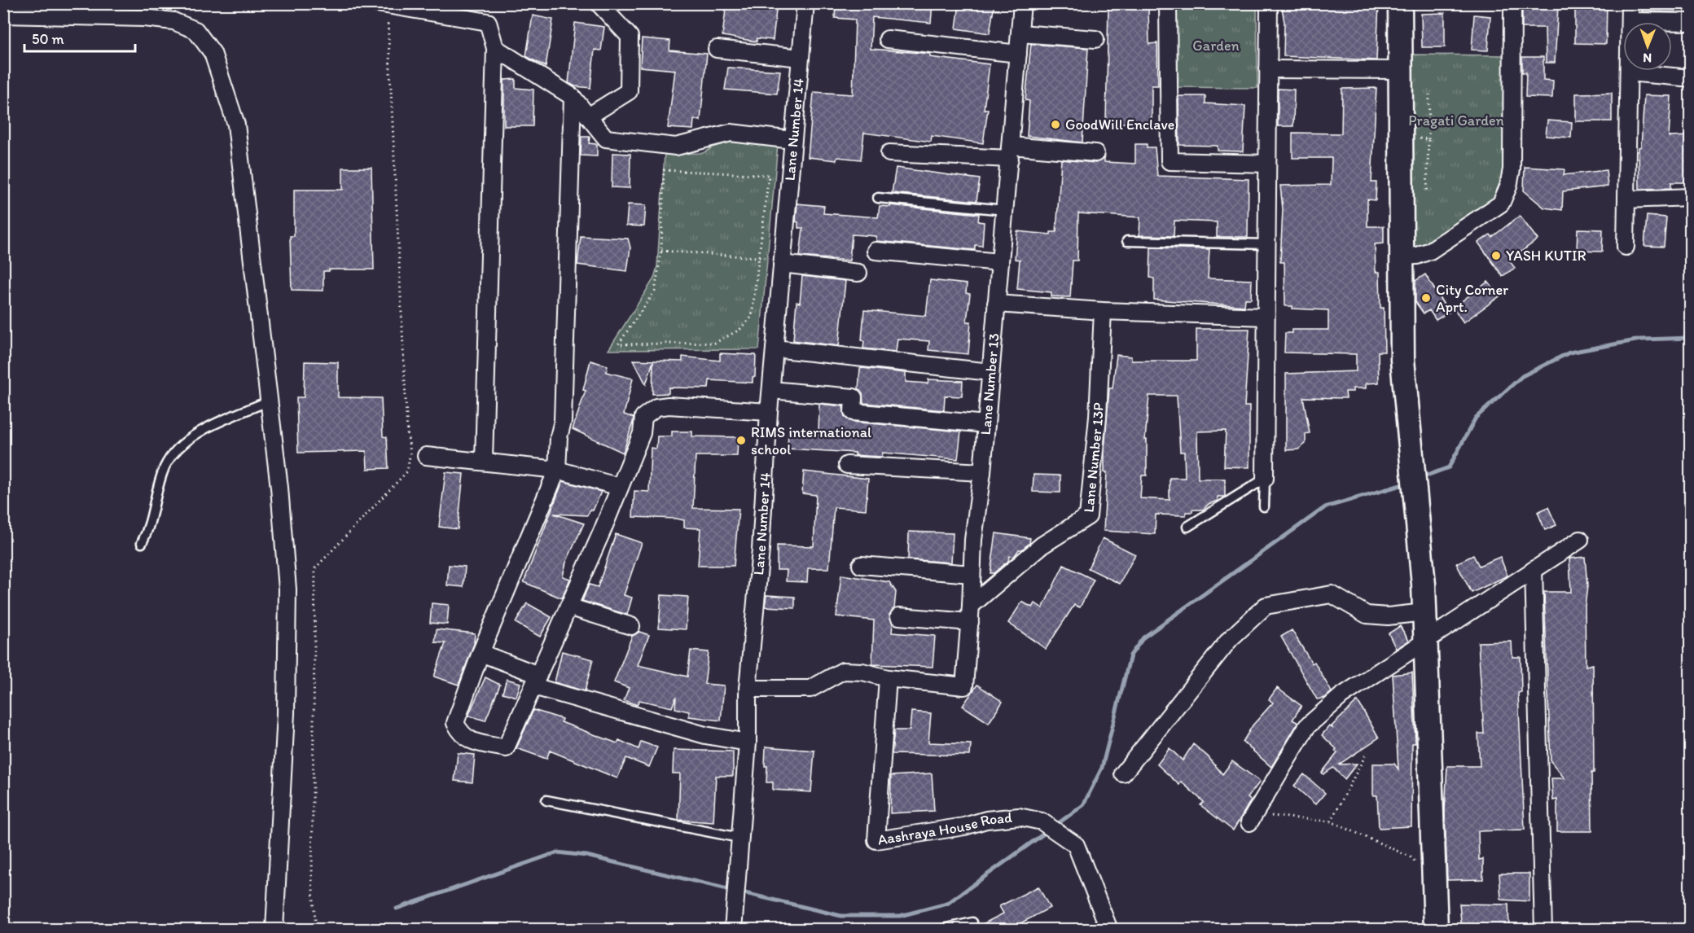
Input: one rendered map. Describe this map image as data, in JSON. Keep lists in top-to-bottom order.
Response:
{
  "streets": {
    "street": [
      "Lane Number 14",
      "Lane Number 13",
      "Lane Number 13P",
      "Aashraya House Road"
    ]
  },
  "crossings": [
    ["Lane Number 13", "Lane Number 13P"],
    ["Lane Number 13", "Aashraya House Road"]
  ],
  "parks": ["Garden", "Pragati Garden"],
  "places": [
    "GoodWill Enclave",
    "YASH KUTIR",
    "City Corner Aprt.",
    "RIMS international school"
  ],
  "scale_bar": "50 m",
  "north": "bottom"
}
